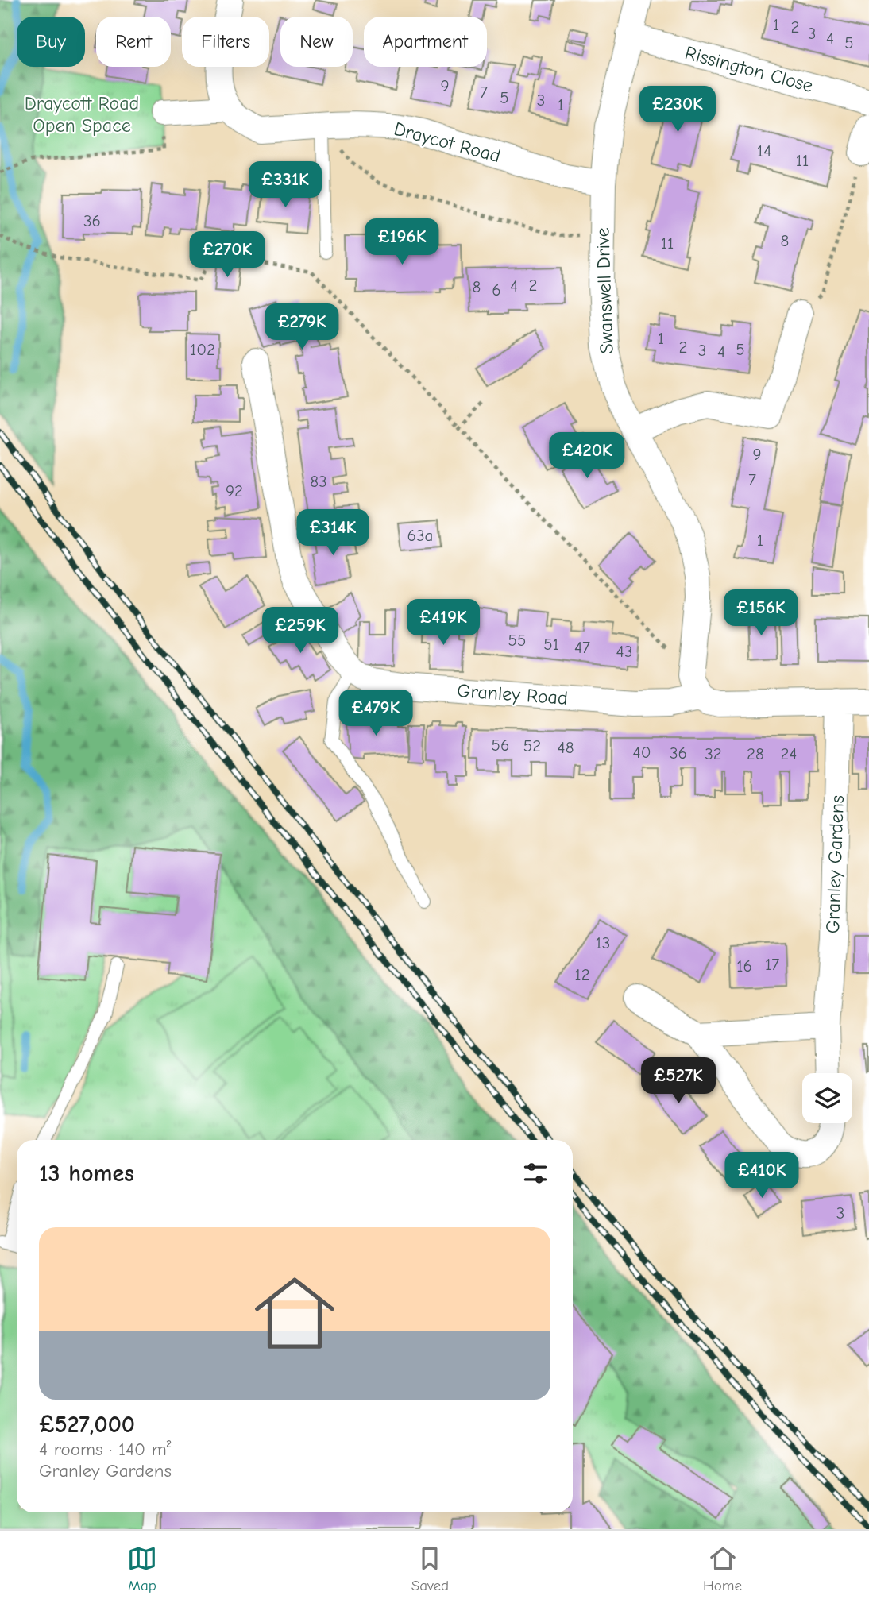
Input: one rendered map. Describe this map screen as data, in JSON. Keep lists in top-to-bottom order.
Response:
{
  "streets": {
    "street": [
      "Rissington Close",
      "Draycot Road",
      "Swanswell Drive",
      "Granley Road",
      "Granley Gardens"
    ]
  },
  "crossings": [
    ["Rissington Close", "Swanswell Drive"],
    ["Draycot Road", "Swanswell Drive"],
    ["Swanswell Drive", "Granley Road"],
    ["Granley Road", "Granley Gardens"]
  ],
  "parks": ["Draycott Road Open Space"],
  "house_numbers": [
    "1",
    "2",
    "3",
    "4",
    "5",
    "9",
    "7",
    "5",
    "3",
    "1",
    "14",
    "11",
    "36",
    "8",
    "11",
    "2",
    "4",
    "8",
    "6",
    "1",
    "2",
    "102",
    "5",
    "3",
    "4",
    "9",
    "7",
    "83",
    "92",
    "63a",
    "1",
    "55",
    "51",
    "47",
    "43",
    "56",
    "52",
    "48",
    "40",
    "36",
    "32",
    "28",
    "24",
    "13",
    "17",
    "16",
    "12",
    "3"
  ],
  "page": {
    "chip": [
      "Buy",
      "Rent",
      "Filters",
      "New",
      "Apartment"
    ],
    "price": [
      "£230K",
      "£331K",
      "£196K",
      "£270K",
      "£279K",
      "£420K",
      "£314K",
      "£156K",
      "£419K",
      "£259K",
      "£479K",
      "£527K",
      "£410K"
    ],
    "heading": "13 homes",
    "list": [
      {
        "name": "£527,000",
        "note": "4 rooms · 140 m² · Granley Gardens"
      }
    ],
    "tabs": ["Map", "Saved", "Home"]
  }
}
